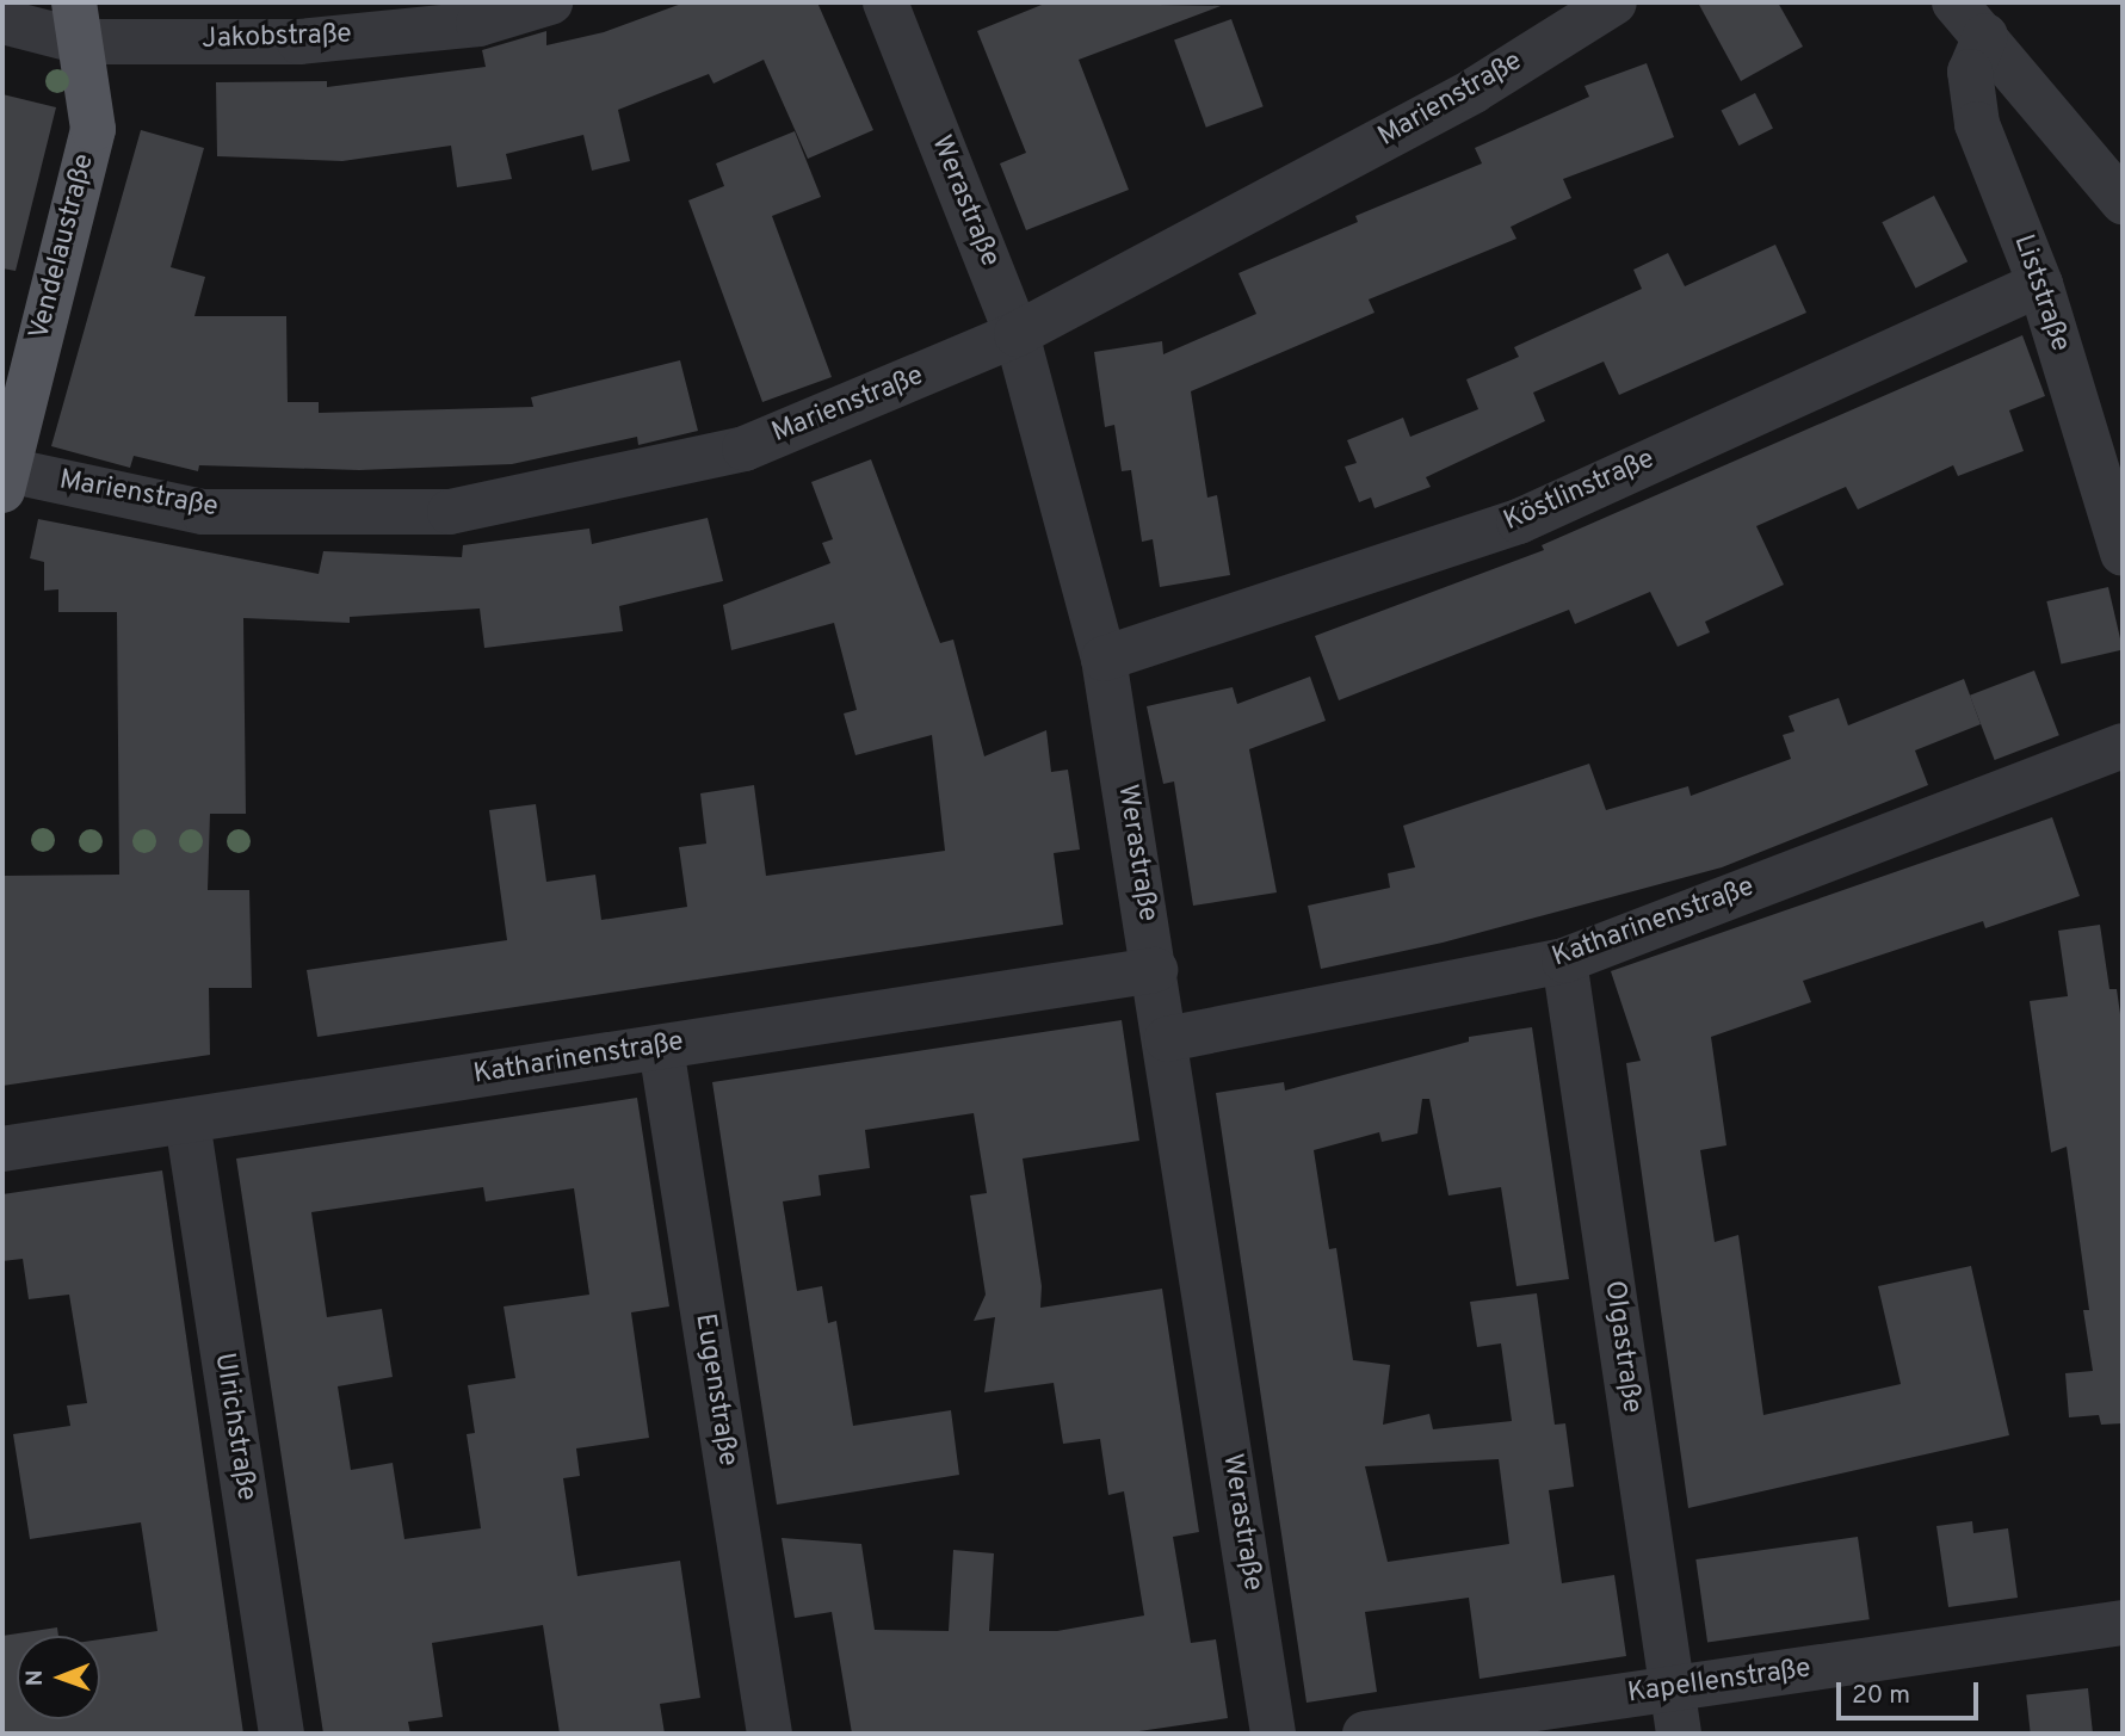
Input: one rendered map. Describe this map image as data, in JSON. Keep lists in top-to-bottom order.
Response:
{
  "streets": {
    "main road": ["Vendelaustraße"],
    "street": [
      "Jakobstraße",
      "Marienstraße",
      "Werastraße",
      "Liststraße",
      "Köstlinstraße",
      "Katharinenstraße",
      "Olgastraße",
      "Eugenstraße",
      "Ulrichstraße",
      "Kapellenstraße"
    ]
  },
  "crossings": [
    ["Jakobstraße", "Vendelaustraße"],
    ["Marienstraße", "Werastraße"],
    ["Marienstraße", "Vendelaustraße"],
    ["Werastraße", "Köstlinstraße"],
    ["Werastraße", "Katharinenstraße"],
    ["Liststraße", "Köstlinstraße"],
    ["Katharinenstraße", "Olgastraße"],
    ["Katharinenstraße", "Eugenstraße"],
    ["Katharinenstraße", "Ulrichstraße"],
    ["Olgastraße", "Kapellenstraße"]
  ],
  "scale_bar": "20 m",
  "north": "left"
}
